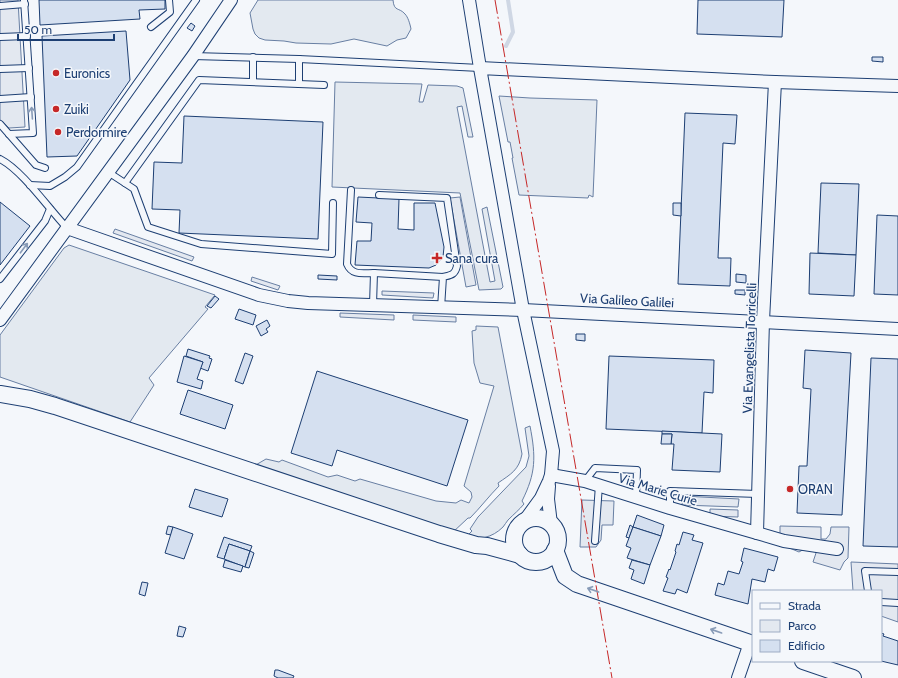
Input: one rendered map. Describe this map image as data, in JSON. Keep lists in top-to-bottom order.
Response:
{
  "streets": {
    "street": ["Via Galileo Galilei", "Via Evangelista Torricelli", "Via Marie Curie"]
  },
  "crossings": [
    ["Via Galileo Galilei", "Via Evangelista Torricelli"],
    ["Via Evangelista Torricelli", "Via Marie Curie"]
  ],
  "places": {
    "other": [
      "Euronics",
      "Zuiki",
      "Perdormire",
      "ORAN"
    ],
    "health": ["Sana cura"]
  },
  "legend": ["Strada", "Parco", "Edificio"],
  "scale_bar": "50 m"
}
